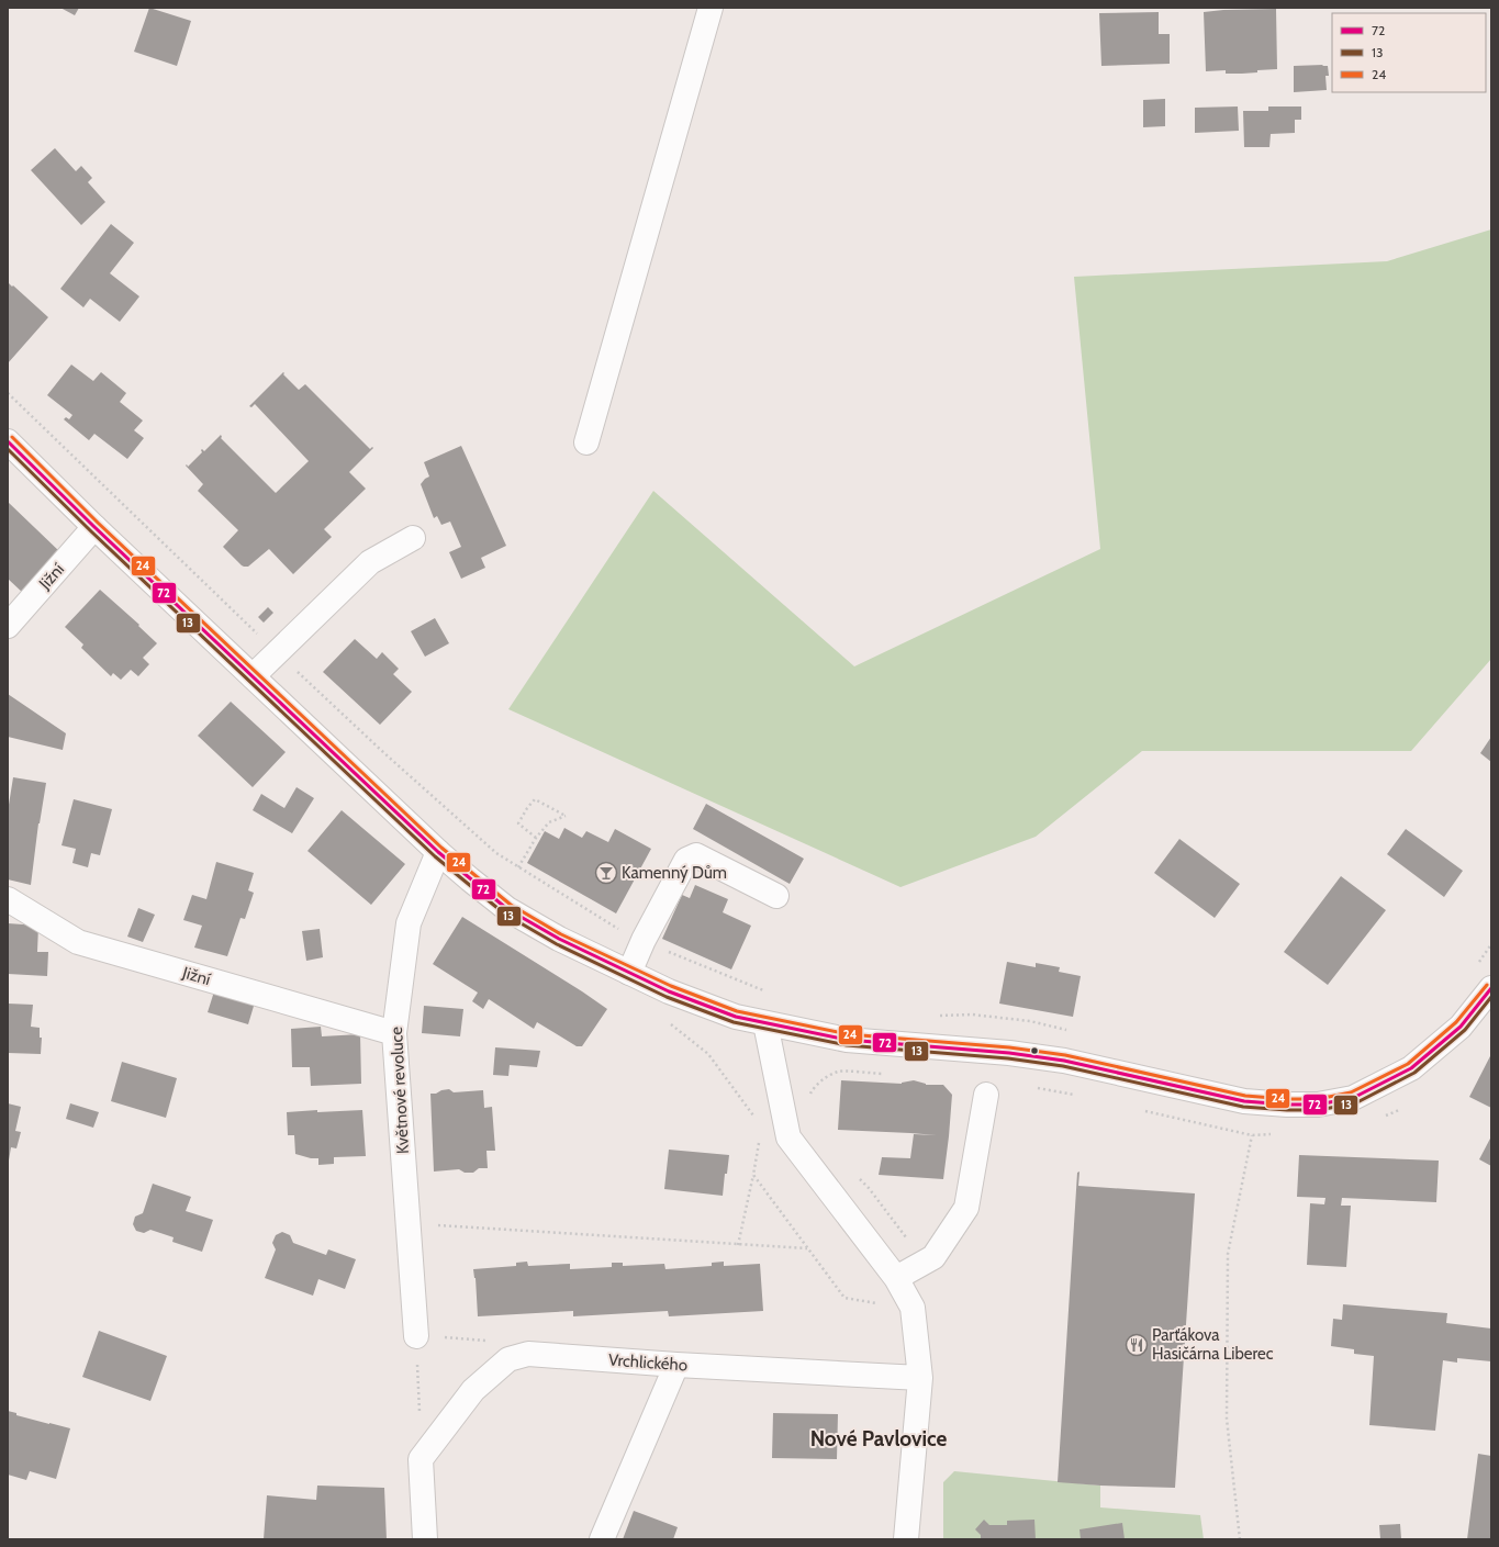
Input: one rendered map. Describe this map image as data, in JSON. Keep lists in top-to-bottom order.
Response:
{
  "streets": {
    "street": ["Jižní", "Květnové revoluce", "Vrchlického"]
  },
  "crossings": [
    ["Jižní", "Květnové revoluce"]
  ],
  "districts": ["Nové Pavlovice"],
  "places": {
    "bar": ["Kamenný Dům"],
    "restaurant": ["Parťákova Hasičárna Liberec"]
  },
  "lines": ["transit line 24", "transit line 72", "transit line 13"],
  "legend": ["72", "13", "24"]
}
